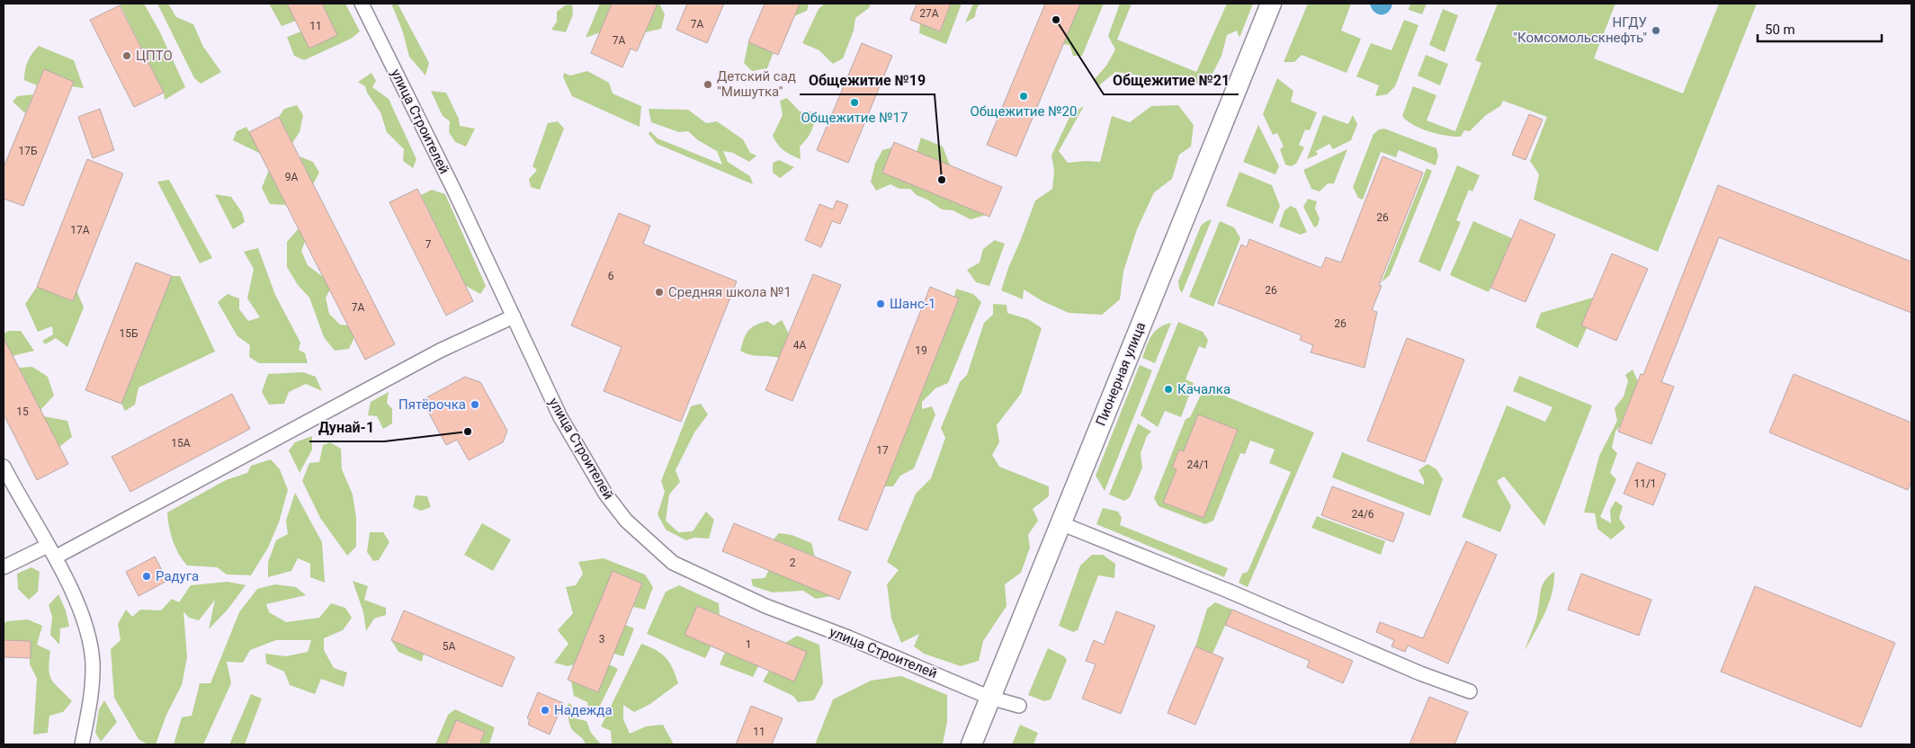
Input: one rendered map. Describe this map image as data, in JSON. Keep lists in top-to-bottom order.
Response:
{
  "streets": {
    "main road": ["Пионерная улица"],
    "street": ["улица Строителей"]
  },
  "crossings": [
    ["улица Строителей", "Пионерная улица"]
  ],
  "places": [
    "Общежитие №21",
    "НГДУ \"Комсомольскнефть\"",
    "ЦПТО",
    "Детский сад \"Мишутка\"",
    "Общежитие №20",
    "Общежитие №17",
    "Общежитие №19",
    "Средняя школа №1",
    "Шанс-1",
    "Качалка",
    "Пятёрочка",
    "Дунай-1",
    "Радуга",
    "Надежда"
  ],
  "house_numbers": [
    "27А",
    "7А",
    "11",
    "7А",
    "17Б",
    "9А",
    "26",
    "17А",
    "7",
    "6",
    "26",
    "7А",
    "26",
    "15Б",
    "4А",
    "19",
    "15",
    "15А",
    "17",
    "24/1",
    "11/1",
    "24/6",
    "2",
    "3",
    "1",
    "5А",
    "11"
  ],
  "scale_bar": "50 m"
}
